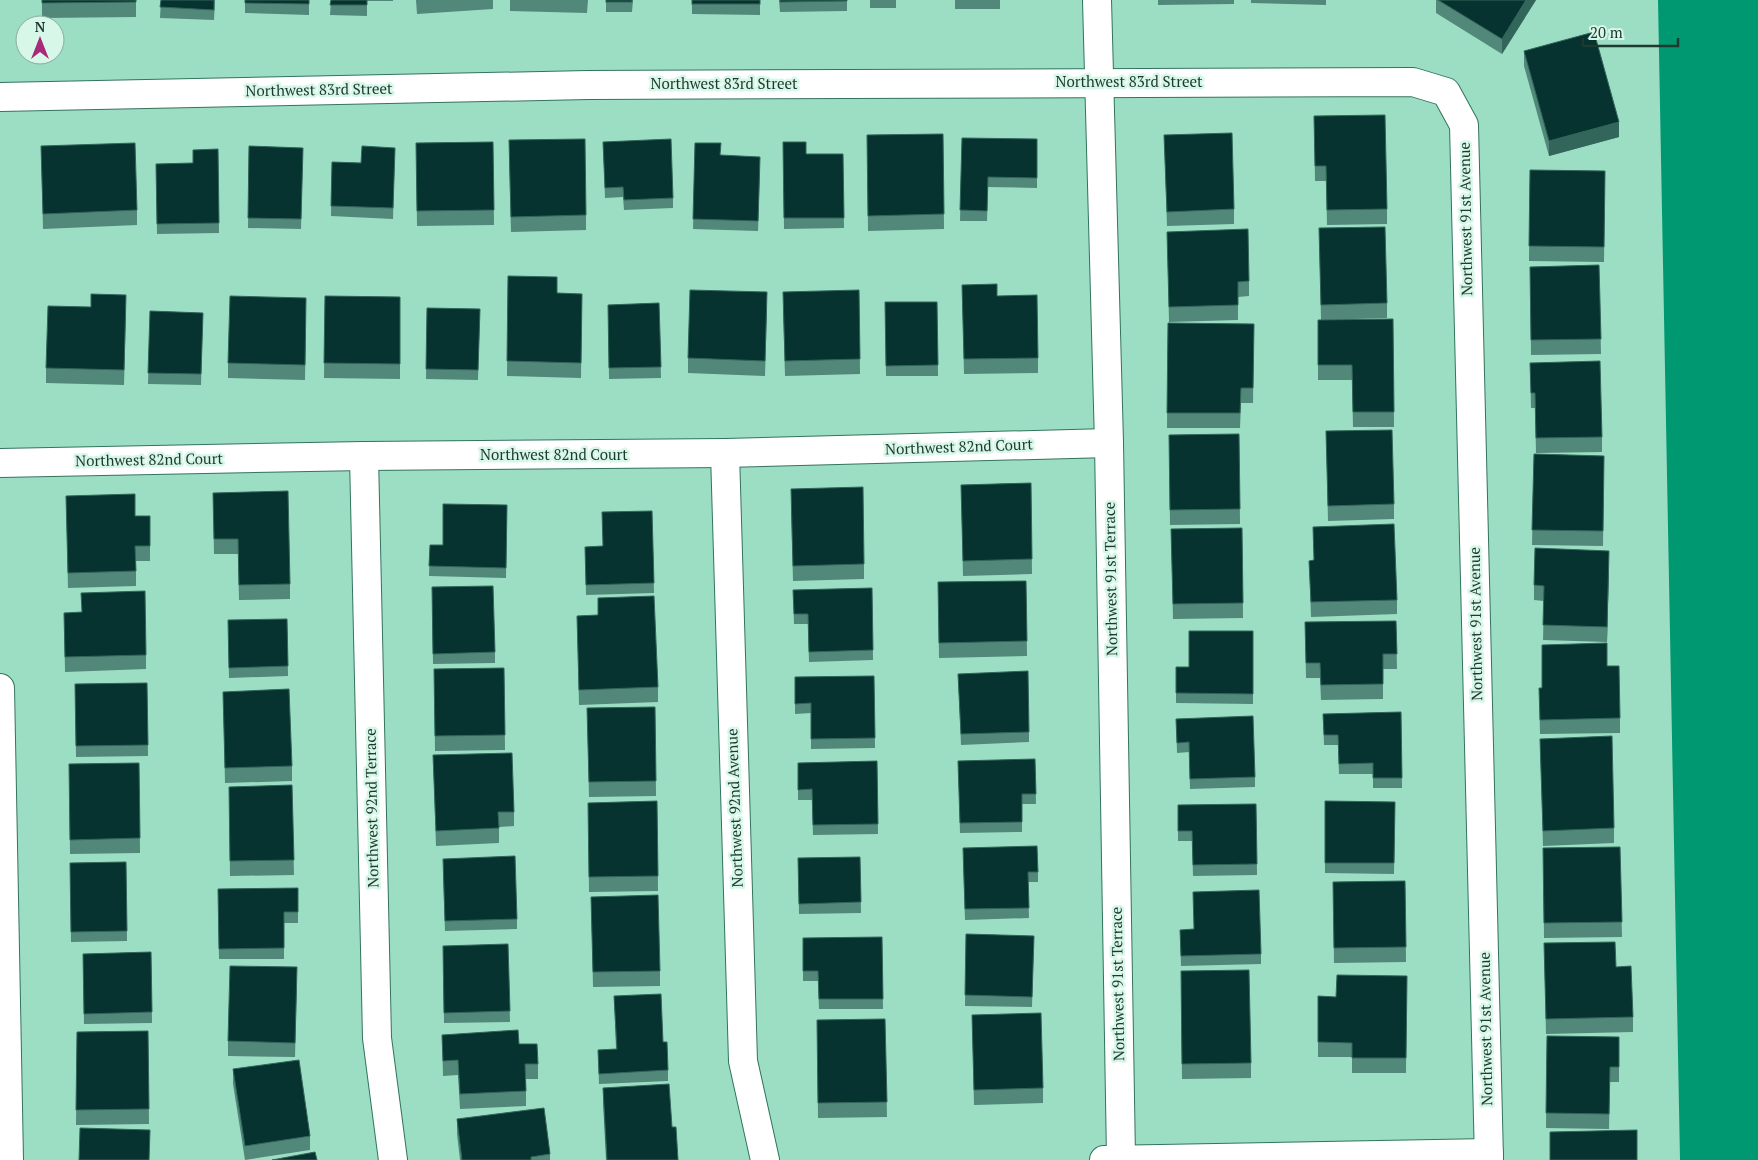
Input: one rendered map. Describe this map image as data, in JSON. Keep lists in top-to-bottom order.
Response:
{
  "streets": {
    "street": [
      "Northwest 83rd Street",
      "Northwest 91st Avenue",
      "Northwest 82nd Court",
      "Northwest 91st Terrace",
      "Northwest 92nd Terrace",
      "Northwest 92nd Avenue"
    ]
  },
  "crossings": [
    ["Northwest 83rd Street", "Northwest 91st Avenue"],
    ["Northwest 83rd Street", "Northwest 91st Terrace"],
    ["Northwest 82nd Court", "Northwest 91st Terrace"],
    ["Northwest 82nd Court", "Northwest 92nd Terrace"],
    ["Northwest 82nd Court", "Northwest 92nd Avenue"]
  ],
  "scale_bar": "20 m",
  "north": "top"
}
